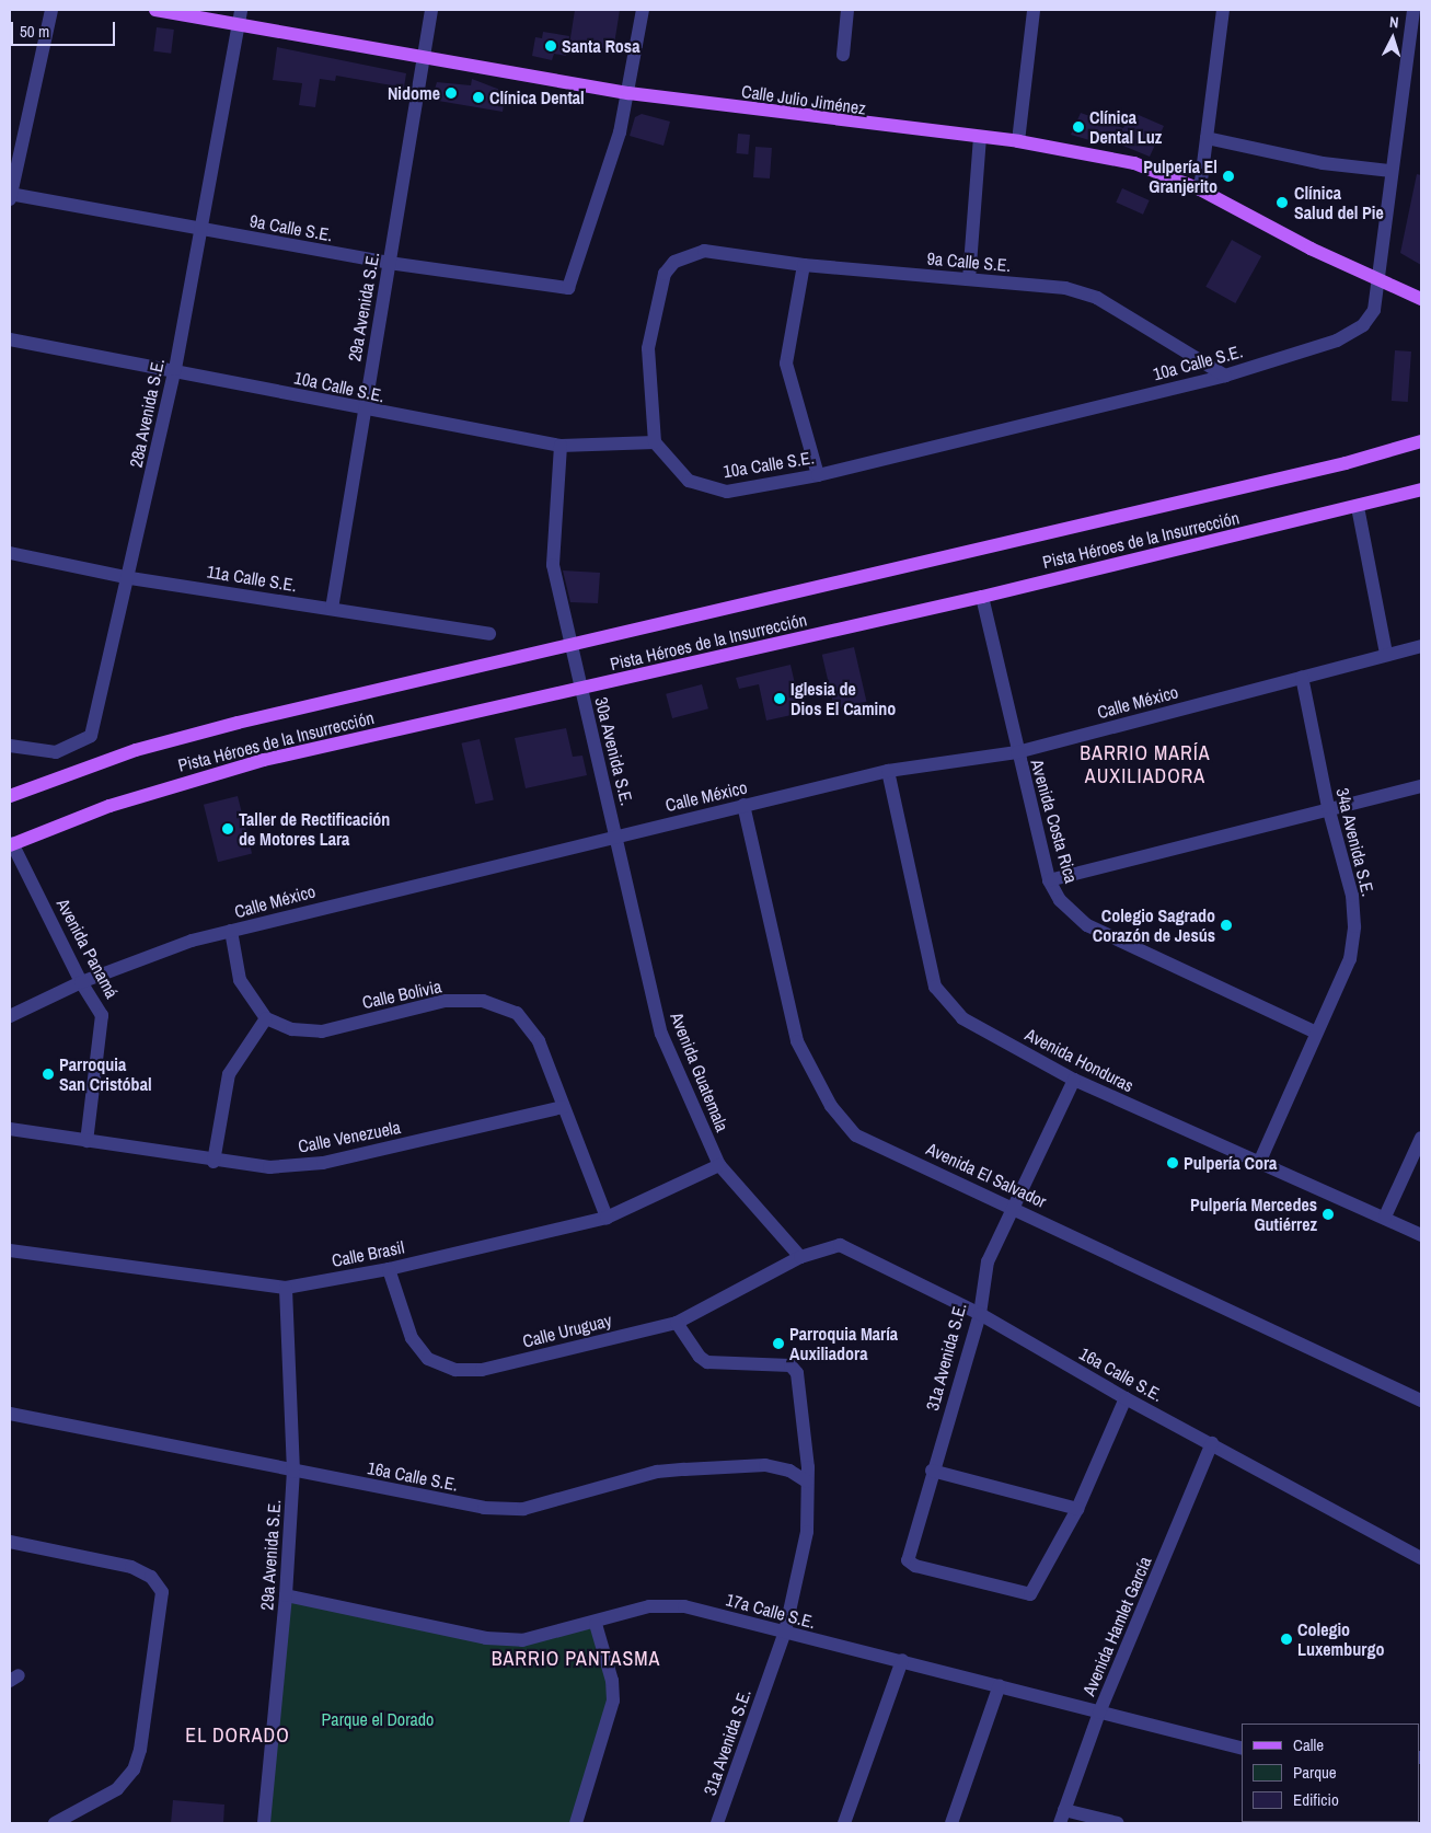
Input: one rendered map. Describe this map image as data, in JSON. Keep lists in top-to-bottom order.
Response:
{
  "streets": {
    "main road": ["Calle Julio Jiménez", "Pista Héroes de la Insurrección"],
    "street": [
      "9a Calle S.E.",
      "29a Avenida S.E.",
      "10a Calle S.E.",
      "28a Avenida S.E.",
      "11a Calle S.E.",
      "Calle México",
      "30a Avenida S.E.",
      "Avenida Costa Rica",
      "34a Avenida S.E.",
      "Avenida Panamá",
      "Calle Bolivia",
      "Avenida Honduras",
      "Avenida Guatemala",
      "Calle Venezuela",
      "Avenida El Salvador",
      "Calle Brasil",
      "Calle Uruguay",
      "31a Avenida S.E.",
      "16a Calle S.E.",
      "17a Calle S.E.",
      "Avenida Hamlet García"
    ]
  },
  "crossings": [
    ["Calle Julio Jiménez", "9a Calle S.E."],
    ["Calle Julio Jiménez", "29a Avenida S.E."],
    ["Calle Julio Jiménez", "10a Calle S.E."],
    ["Calle Julio Jiménez", "28a Avenida S.E."],
    ["9a Calle S.E.", "29a Avenida S.E."],
    ["9a Calle S.E.", "10a Calle S.E."],
    ["9a Calle S.E.", "28a Avenida S.E."],
    ["29a Avenida S.E.", "10a Calle S.E."],
    ["29a Avenida S.E.", "11a Calle S.E."],
    ["29a Avenida S.E.", "Calle Brasil"],
    ["29a Avenida S.E.", "16a Calle S.E."],
    ["29a Avenida S.E.", "17a Calle S.E."],
    ["10a Calle S.E.", "28a Avenida S.E."],
    ["10a Calle S.E.", "30a Avenida S.E."],
    ["28a Avenida S.E.", "11a Calle S.E."],
    ["Pista Héroes de la Insurrección", "30a Avenida S.E."],
    ["Pista Héroes de la Insurrección", "Avenida Costa Rica"],
    ["Pista Héroes de la Insurrección", "Avenida Panamá"],
    ["Calle México", "30a Avenida S.E."],
    ["Calle México", "Avenida Costa Rica"],
    ["Calle México", "34a Avenida S.E."],
    ["Calle México", "Avenida Panamá"],
    ["Calle México", "Avenida Honduras"],
    ["Calle México", "Avenida Guatemala"],
    ["Calle México", "Avenida El Salvador"],
    ["30a Avenida S.E.", "Avenida Guatemala"],
    ["Avenida Costa Rica", "34a Avenida S.E."],
    ["34a Avenida S.E.", "Avenida Honduras"],
    ["Avenida Panamá", "Calle Venezuela"],
    ["Calle Bolivia", "Calle Venezuela"],
    ["Calle Bolivia", "Calle Brasil"],
    ["Avenida Honduras", "31a Avenida S.E."],
    ["Avenida Guatemala", "Calle Brasil"],
    ["Avenida Guatemala", "Calle Uruguay"],
    ["Avenida Guatemala", "16a Calle S.E."],
    ["Avenida El Salvador", "31a Avenida S.E."],
    ["Calle Brasil", "Calle Uruguay"],
    ["Calle Uruguay", "31a Avenida S.E."],
    ["Calle Uruguay", "16a Calle S.E."],
    ["31a Avenida S.E.", "16a Calle S.E."],
    ["31a Avenida S.E.", "17a Calle S.E."],
    ["16a Calle S.E.", "Avenida Hamlet García"],
    ["17a Calle S.E.", "Avenida Hamlet García"]
  ],
  "districts": ["BARRIO MARÍA AUXILIADORA", "BARRIO PANTASMA", "EL DORADO"],
  "parks": ["Parque el Dorado"],
  "places": [
    "Santa Rosa",
    "Nidome",
    "Clínica Dental",
    "Clínica Dental Luz",
    "Pulpería El Granjerito",
    "Clínica Salud del Pie",
    "Iglesia de Dios El Camino",
    "Taller de Rectificación de Motores Lara",
    "Colegio Sagrado Corazón de Jesús",
    "Parroquia San Cristóbal",
    "Pulpería Cora",
    "Pulpería Mercedes Gutiérrez",
    "Parroquia María Auxiliadora",
    "Colegio Luxemburgo"
  ],
  "legend": ["Calle", "Parque", "Edificio"],
  "scale_bar": "50 m",
  "north": "top"
}
